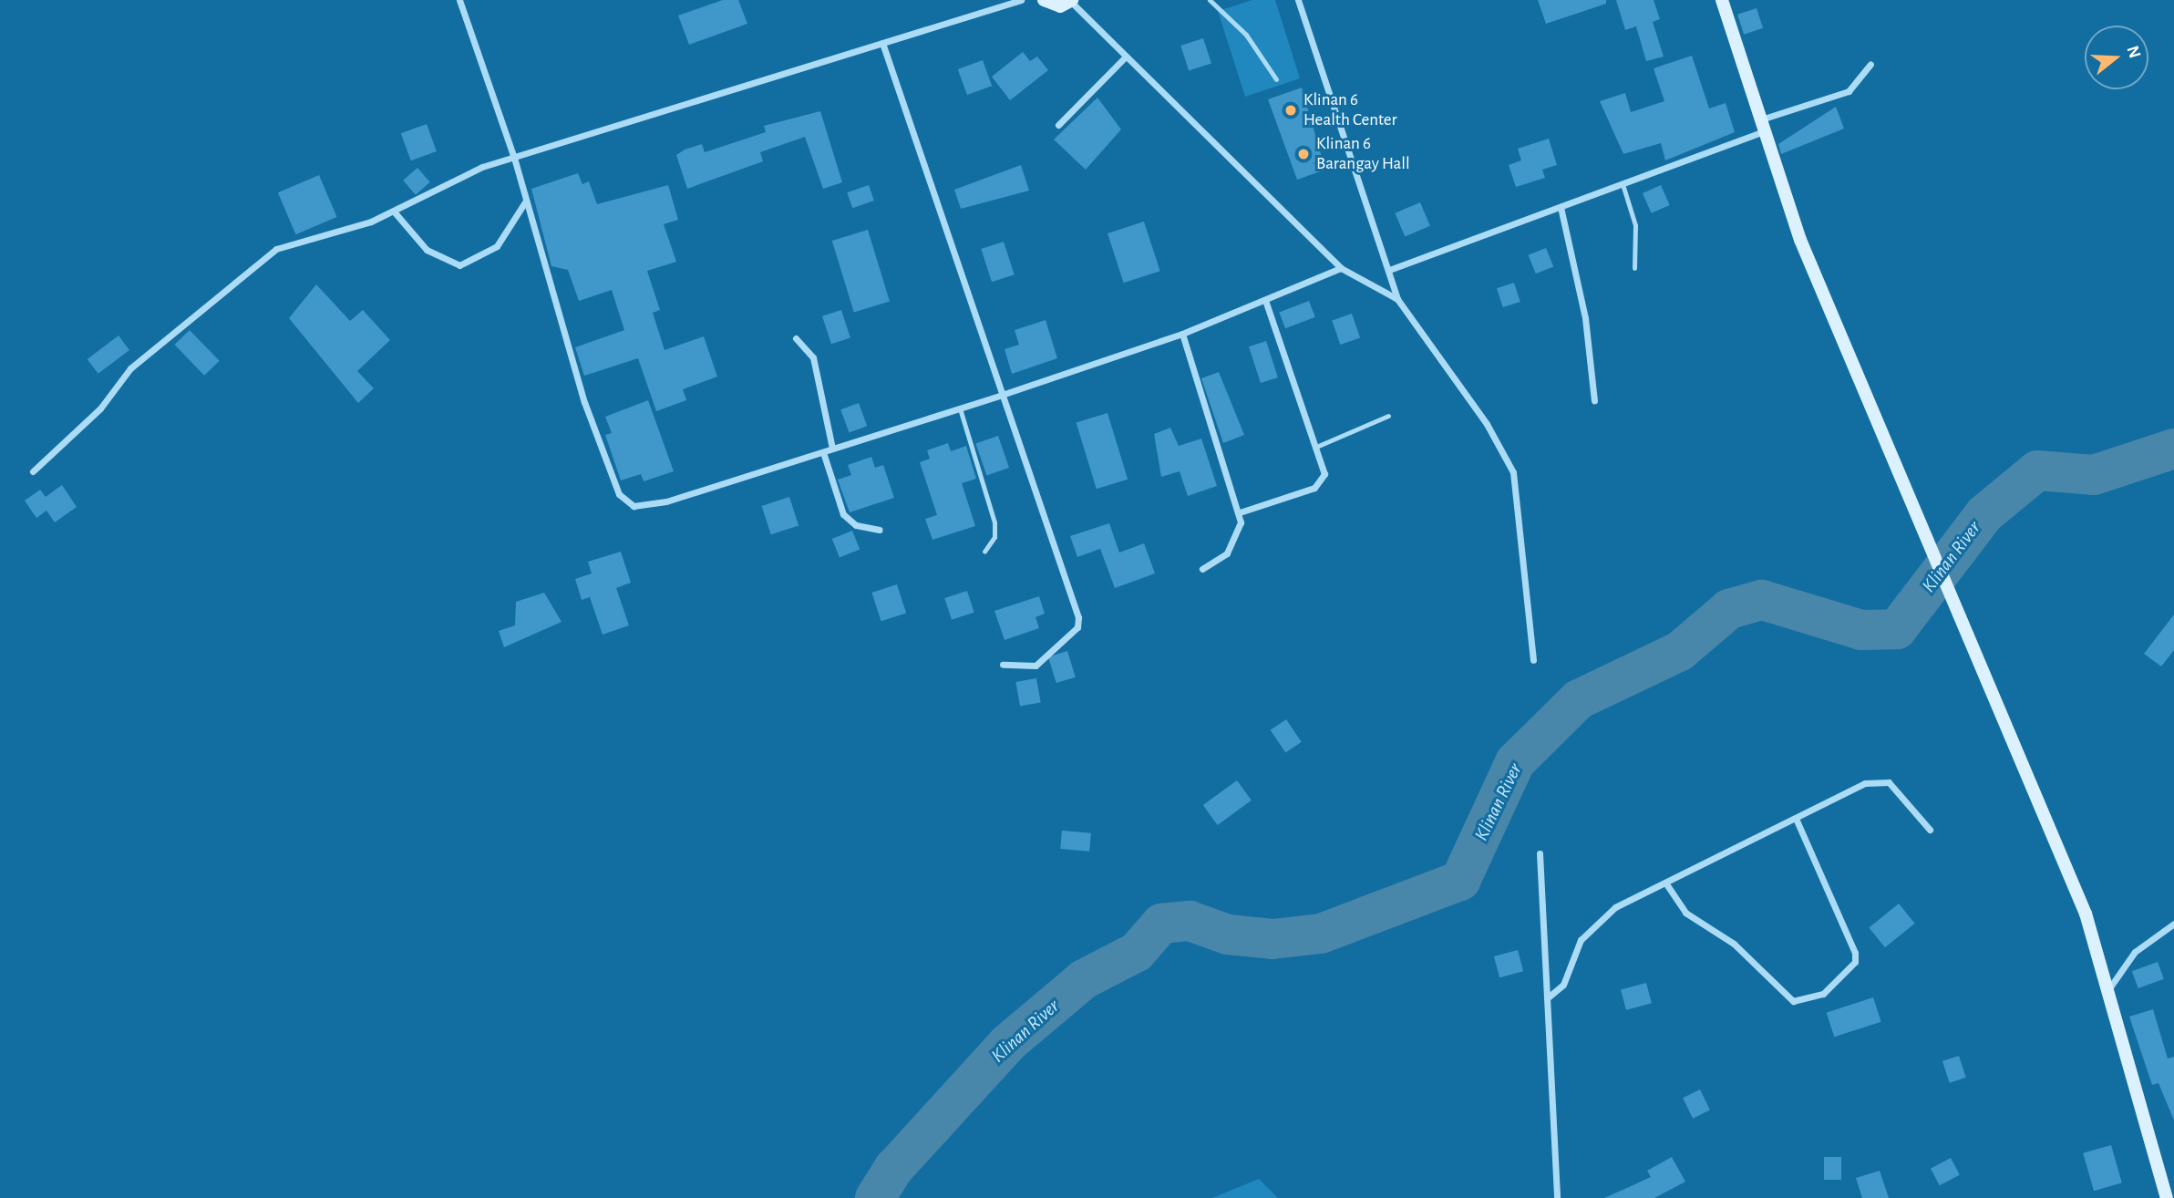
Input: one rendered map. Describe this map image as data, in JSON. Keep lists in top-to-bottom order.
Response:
{
  "water": ["Klinan River"],
  "places": ["Klinan 6 Health Center", "Klinan 6 Barangay Hall"],
  "north": "right"
}
